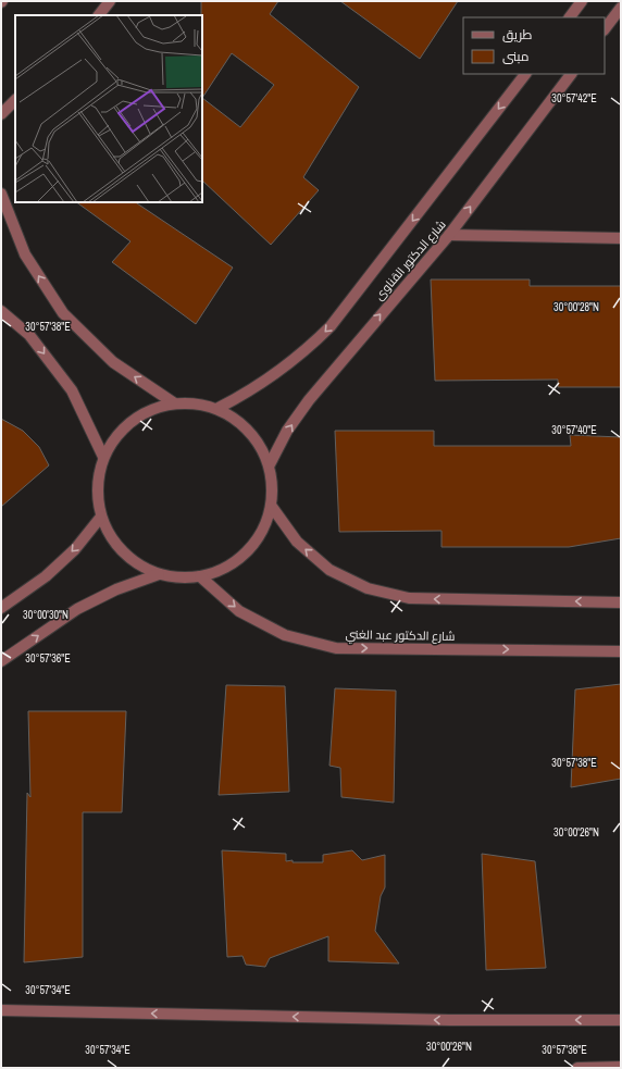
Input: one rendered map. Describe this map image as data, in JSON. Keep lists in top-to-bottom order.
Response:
{
  "streets": {
    "street": ["شارع الدكتور القناوى", "شارع الدكتور عبد الغني"]
  },
  "legend": ["طريق", "مبنى"],
  "coordinates": [
    "30°57'42\"E",
    "30°00'28\"N",
    "30°57'38\"E",
    "30°57'40\"E",
    "30°00'30\"N",
    "30°57'36\"E",
    "30°00'26\"N",
    "30°57'34\"E"
  ]
}
